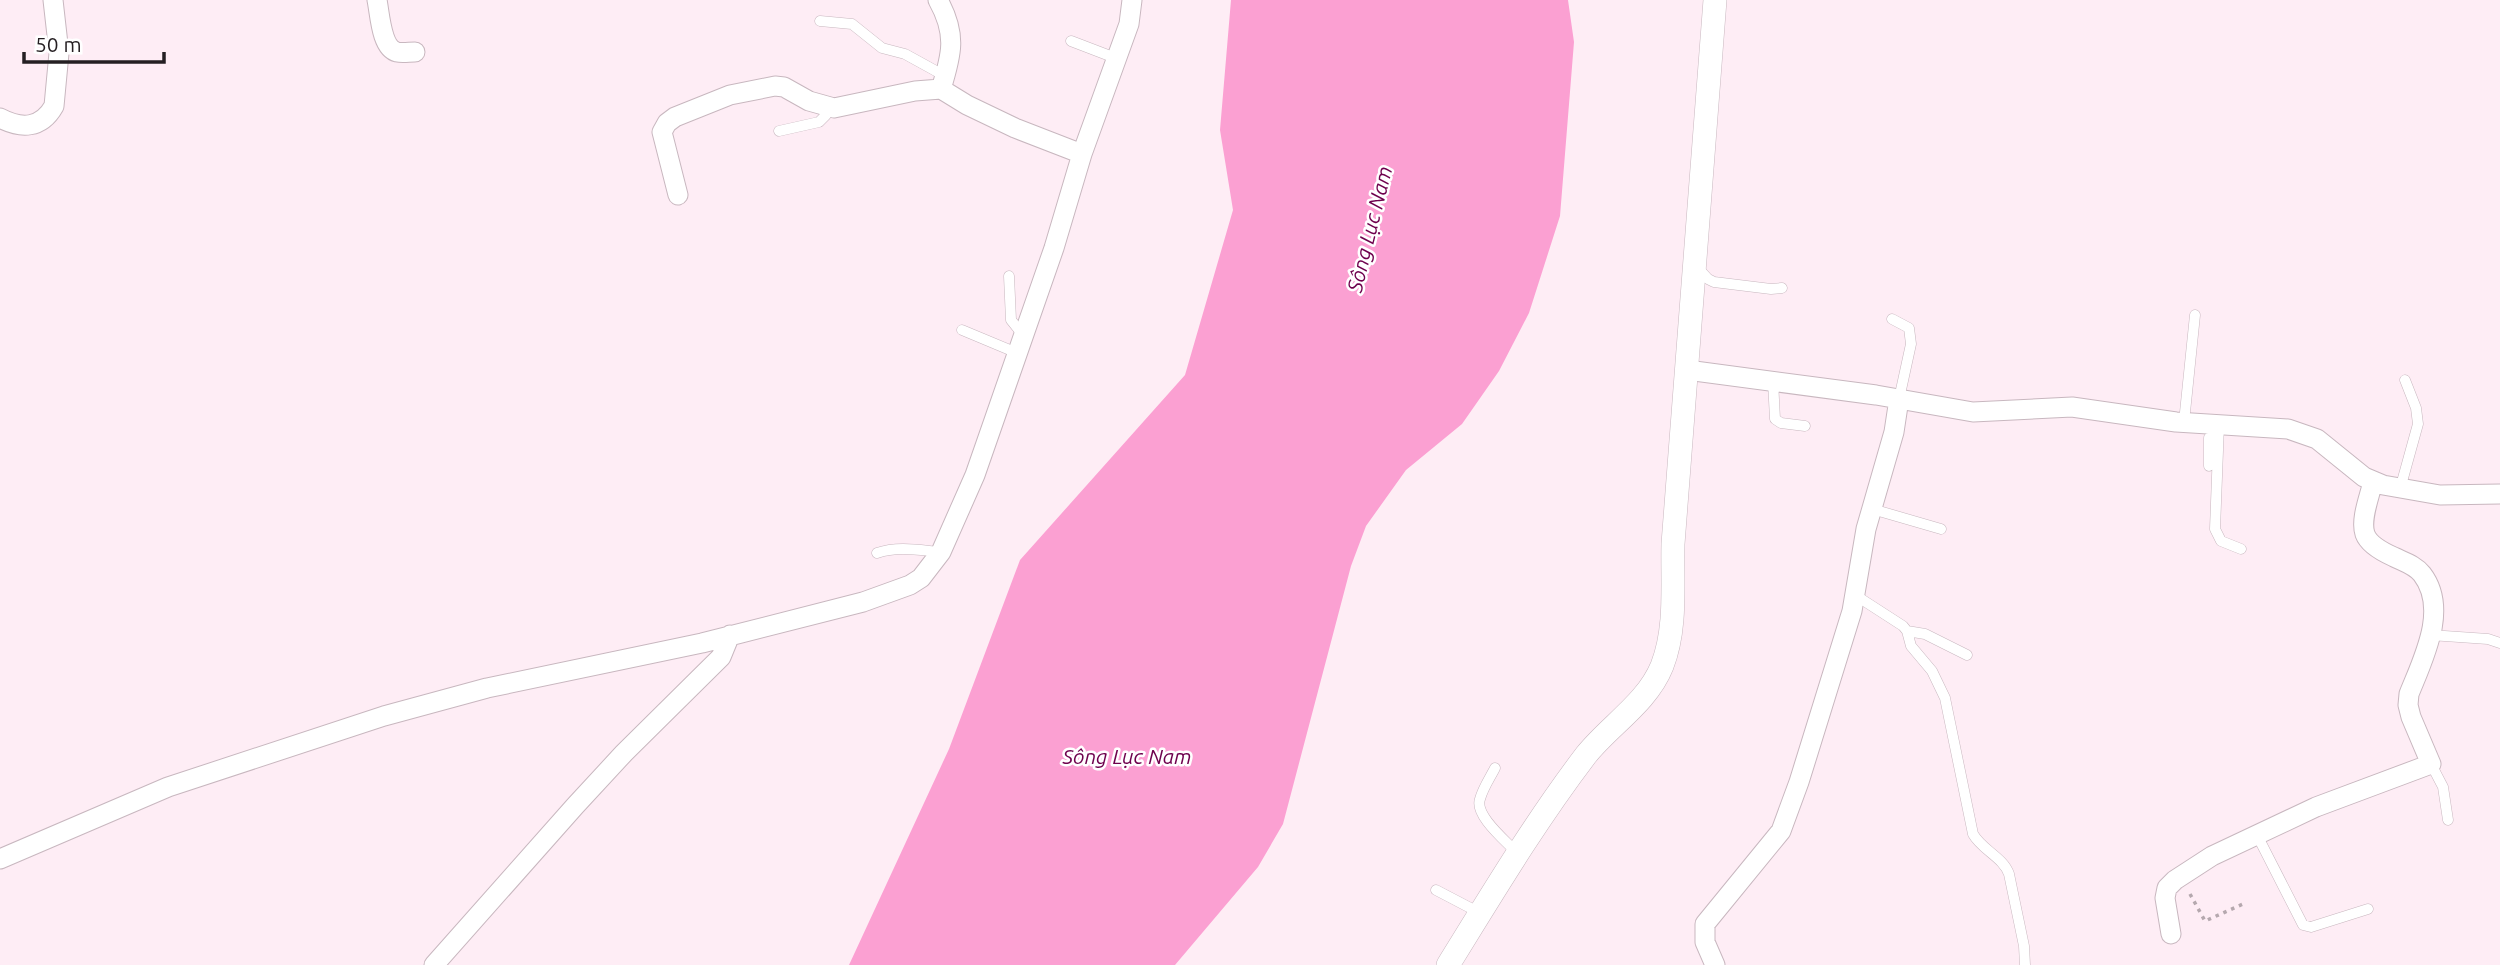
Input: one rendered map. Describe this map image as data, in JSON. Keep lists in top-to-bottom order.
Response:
{
  "water": ["Sông Lục Nam"],
  "scale_bar": "50 m"
}
